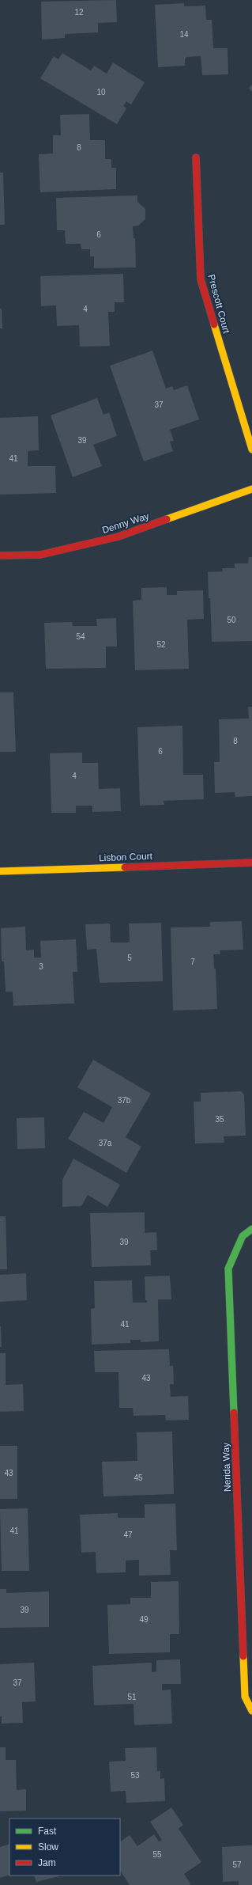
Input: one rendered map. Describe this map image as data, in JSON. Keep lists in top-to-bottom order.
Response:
{
  "streets": {
    "street": [
      "Prescott Court",
      "Denny Way",
      "Lisbon Court",
      "Nerida Way"
    ]
  },
  "house_numbers": [
    "12",
    "14",
    "10",
    "8",
    "6",
    "4",
    "37",
    "39",
    "41",
    "50",
    "54",
    "52",
    "8",
    "6",
    "4",
    "5",
    "7",
    "3",
    "37b",
    "35",
    "37a",
    "39",
    "41",
    "43",
    "43",
    "45",
    "41",
    "47",
    "39",
    "49",
    "37",
    "51",
    "53",
    "55",
    "57"
  ],
  "legend": ["Fast", "Slow", "Jam"]
}
